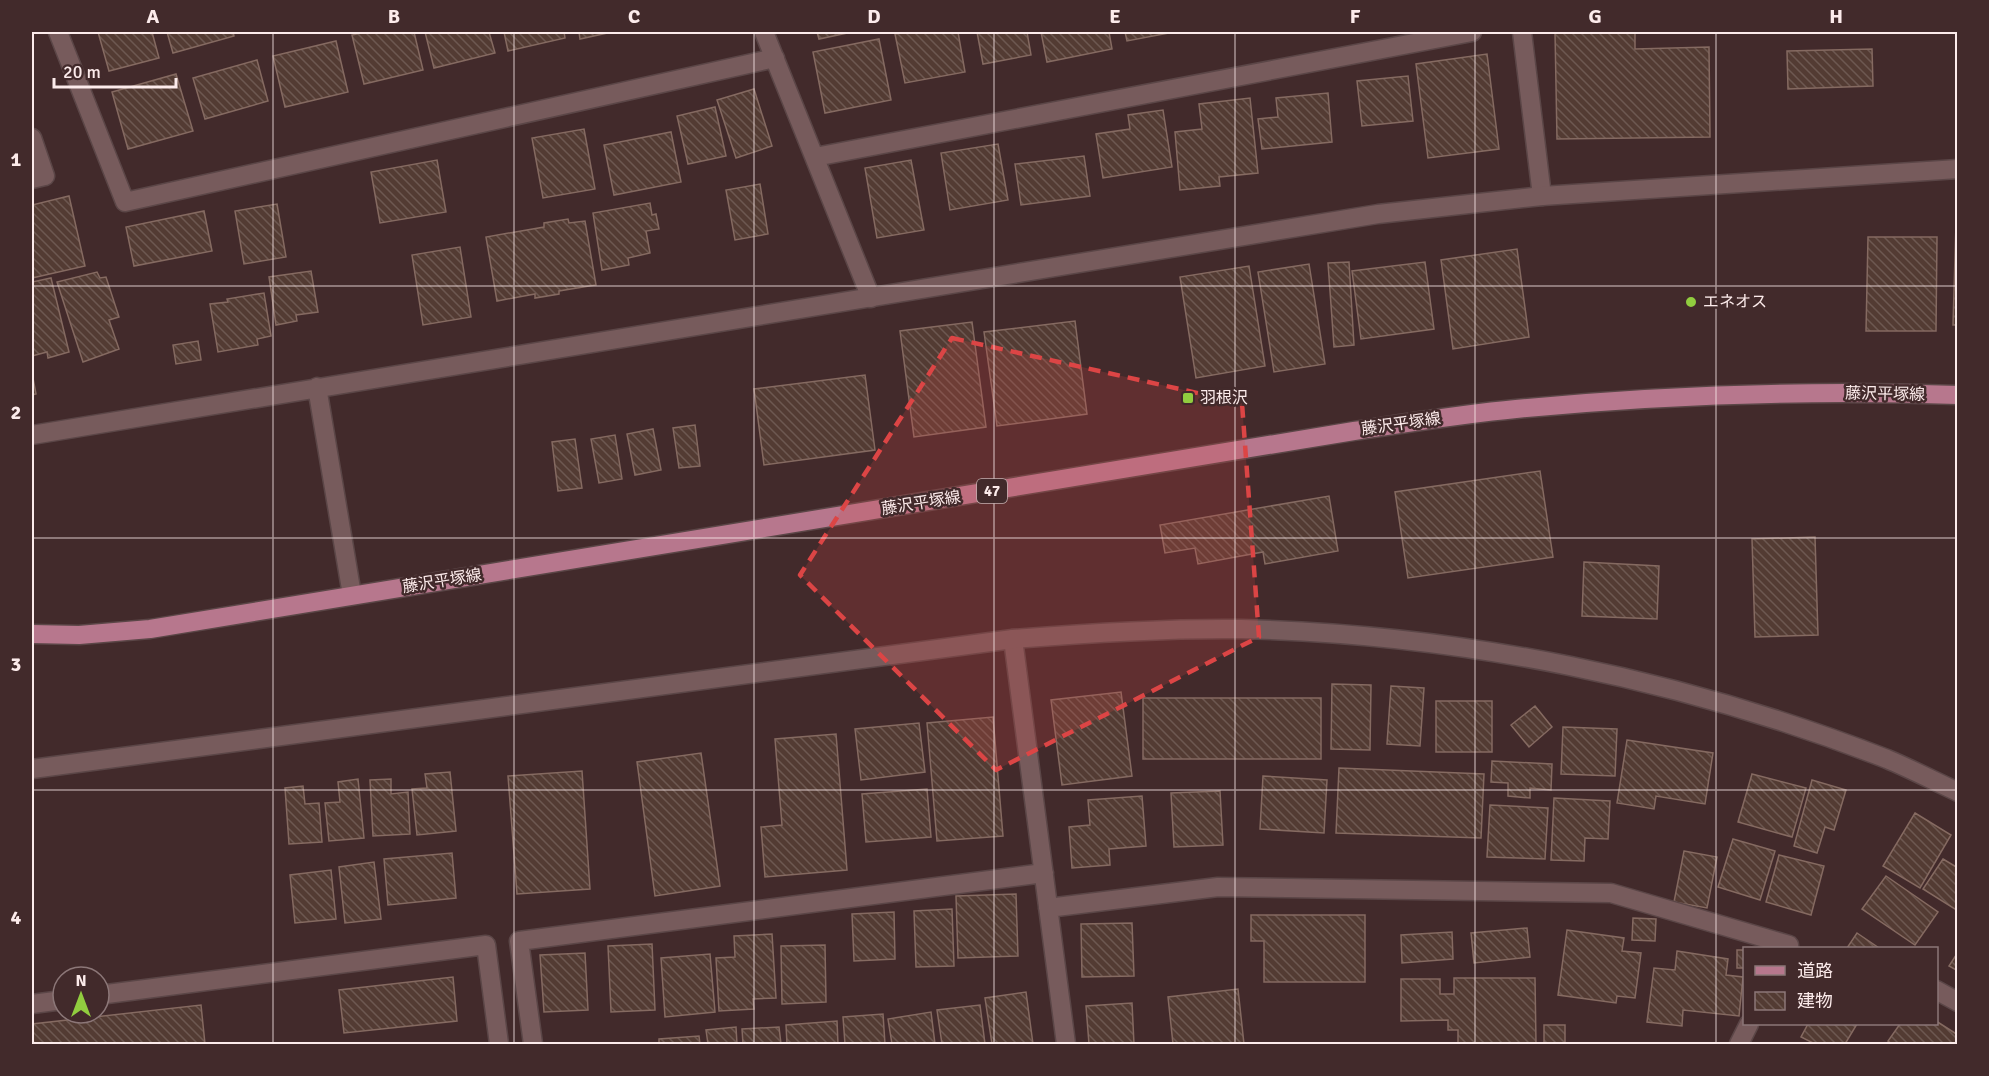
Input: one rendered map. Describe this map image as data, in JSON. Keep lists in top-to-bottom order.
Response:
{
  "streets": {
    "main road": ["藤沢平塚線", "47"]
  },
  "places": {
    "other": ["エネオス"],
    "transit": ["羽根沢"]
  },
  "legend": ["道路", "建物"],
  "scale_bar": "20 m",
  "north": "top",
  "grid": {
    "columns": [
      "A",
      "B",
      "C",
      "D",
      "E",
      "F",
      "G",
      "H"
    ],
    "rows": [
      "1",
      "2",
      "3",
      "4"
    ]
  }
}
